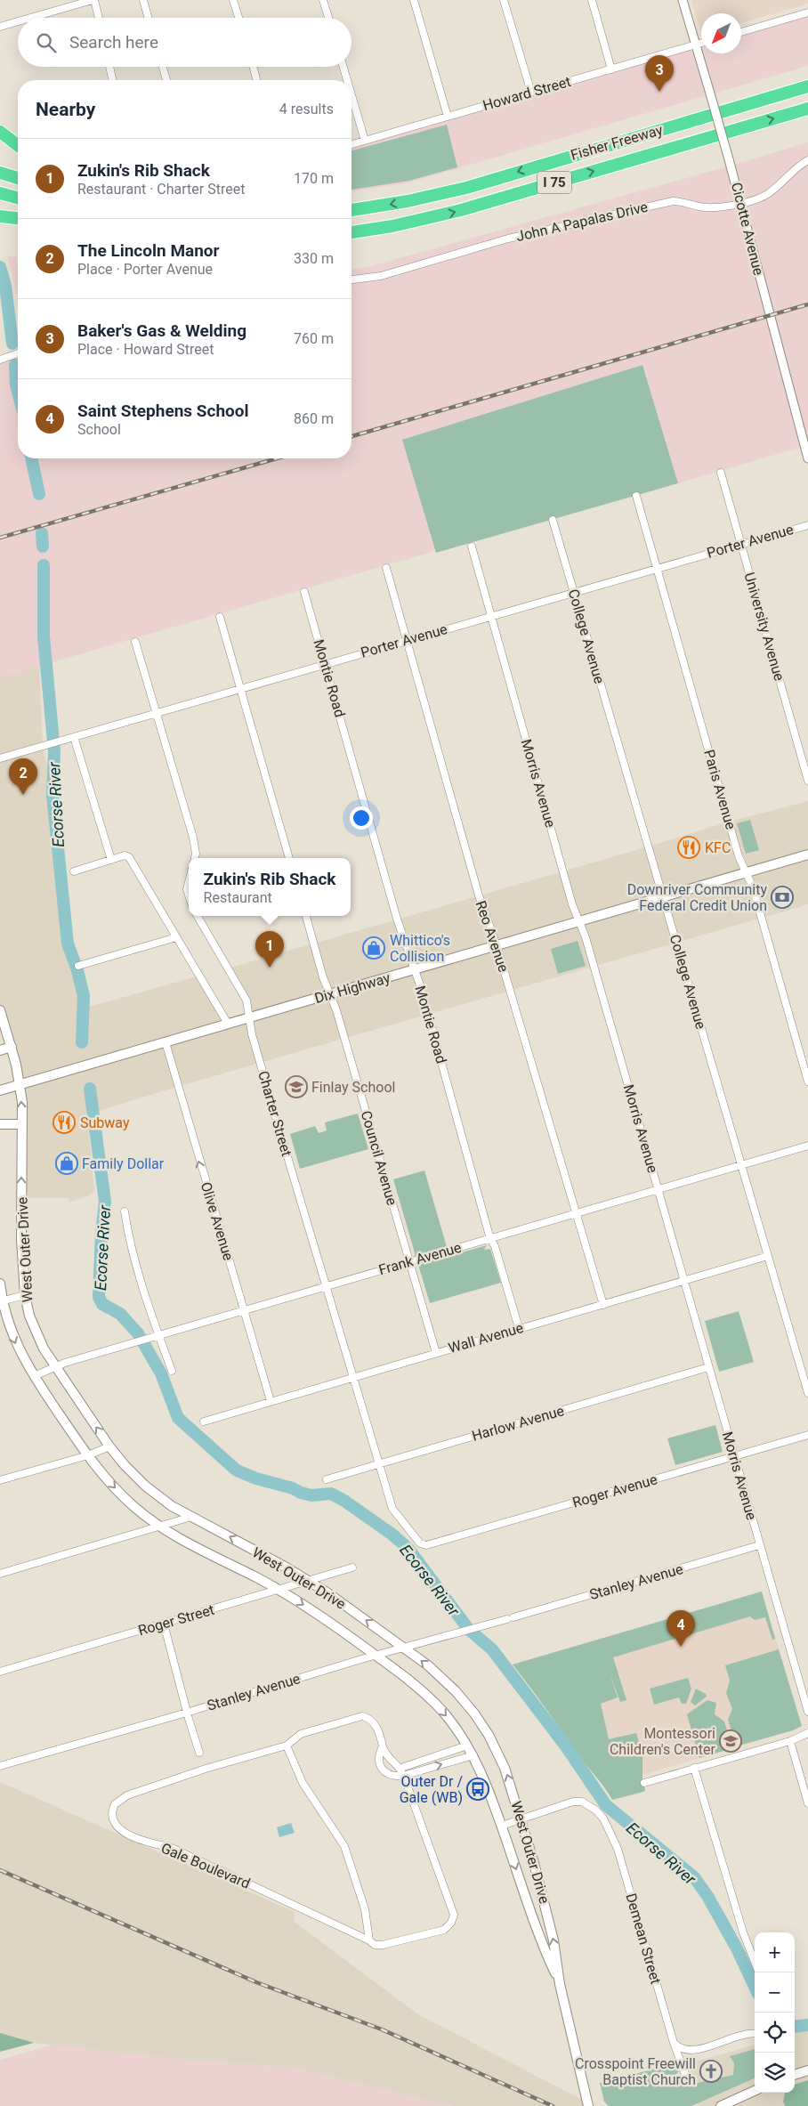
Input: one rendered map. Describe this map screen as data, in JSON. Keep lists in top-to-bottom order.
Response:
{
  "streets": {
    "highway": ["Fisher Freeway", "I 75"],
    "main road": ["Dix Highway", "West Outer Drive"],
    "street": [
      "Howard Street",
      "John A Papalas Drive",
      "Cicotte Avenue",
      "Porter Avenue",
      "University Avenue",
      "College Avenue",
      "Montie Road",
      "Morris Avenue",
      "Paris Avenue",
      "Reo Avenue",
      "Charter Street",
      "Council Avenue",
      "Olive Avenue",
      "Frank Avenue",
      "Wall Avenue",
      "Harlow Avenue",
      "Roger Avenue",
      "Stanley Avenue",
      "Roger Street",
      "Gale Boulevard",
      "Demean Street"
    ]
  },
  "crossings": [
    ["Howard Street", "Cicotte Avenue"],
    ["John A Papalas Drive", "Cicotte Avenue"],
    ["Porter Avenue", "University Avenue"],
    ["Porter Avenue", "College Avenue"],
    ["Porter Avenue", "Montie Road"],
    ["Porter Avenue", "Morris Avenue"],
    ["Porter Avenue", "Paris Avenue"],
    ["Porter Avenue", "Reo Avenue"],
    ["College Avenue", "Dix Highway"],
    ["College Avenue", "Frank Avenue"],
    ["College Avenue", "Wall Avenue"],
    ["Montie Road", "Dix Highway"],
    ["Montie Road", "Frank Avenue"],
    ["Montie Road", "Wall Avenue"],
    ["Morris Avenue", "Dix Highway"],
    ["Morris Avenue", "Frank Avenue"],
    ["Morris Avenue", "Wall Avenue"],
    ["Morris Avenue", "Harlow Avenue"],
    ["Morris Avenue", "Roger Avenue"],
    ["Morris Avenue", "Stanley Avenue"],
    ["Paris Avenue", "Dix Highway"],
    ["Reo Avenue", "Dix Highway"],
    ["Reo Avenue", "Frank Avenue"],
    ["Reo Avenue", "Wall Avenue"],
    ["Dix Highway", "Charter Street"],
    ["Dix Highway", "Council Avenue"],
    ["Dix Highway", "Olive Avenue"],
    ["Dix Highway", "West Outer Drive"],
    ["Charter Street", "Frank Avenue"],
    ["Charter Street", "Wall Avenue"],
    ["Charter Street", "Harlow Avenue"],
    ["Charter Street", "Roger Avenue"],
    ["Council Avenue", "Frank Avenue"],
    ["Council Avenue", "Wall Avenue"],
    ["Olive Avenue", "Frank Avenue"],
    ["Olive Avenue", "Wall Avenue"],
    ["West Outer Drive", "Frank Avenue"],
    ["West Outer Drive", "Stanley Avenue"],
    ["West Outer Drive", "Roger Street"],
    ["West Outer Drive", "Demean Street"]
  ],
  "one_way": ["Olive Avenue"],
  "water": ["Ecorse River"],
  "places": {
    "restaurant": ["KFC", "Subway"],
    "bank": ["Downriver Community Federal Credit Union"],
    "shop": ["Whittico's Collision", "Family Dollar"],
    "school or university": ["Finlay School", "Montessori Children's Center"],
    "bus stop": ["Outer Dr / Gale (WB)"],
    "church": ["Crosspoint Freewill Baptist Church"]
  },
  "north": "bottom left",
  "page": {
    "search": "Search here",
    "pins": [
      "3",
      "2",
      "1",
      "4"
    ],
    "heading": ["Nearby", "4 results"],
    "list": [
      {
        "mark": "1",
        "name": "Zukin's Rib Shack",
        "note": "Restaurant · Charter Street",
        "value": "170 m"
      },
      {
        "mark": "2",
        "name": "The Lincoln Manor",
        "note": "Place · Porter Avenue",
        "value": "330 m"
      },
      {
        "mark": "3",
        "name": "Baker's Gas & Welding",
        "note": "Place · Howard Street",
        "value": "760 m"
      },
      {
        "mark": "4",
        "name": "Saint Stephens School",
        "note": "School",
        "value": "860 m"
      }
    ],
    "popup": ["Zukin's Rib Shack", "Restaurant"],
    "map_buttons": ["+", "−"]
  }
}
